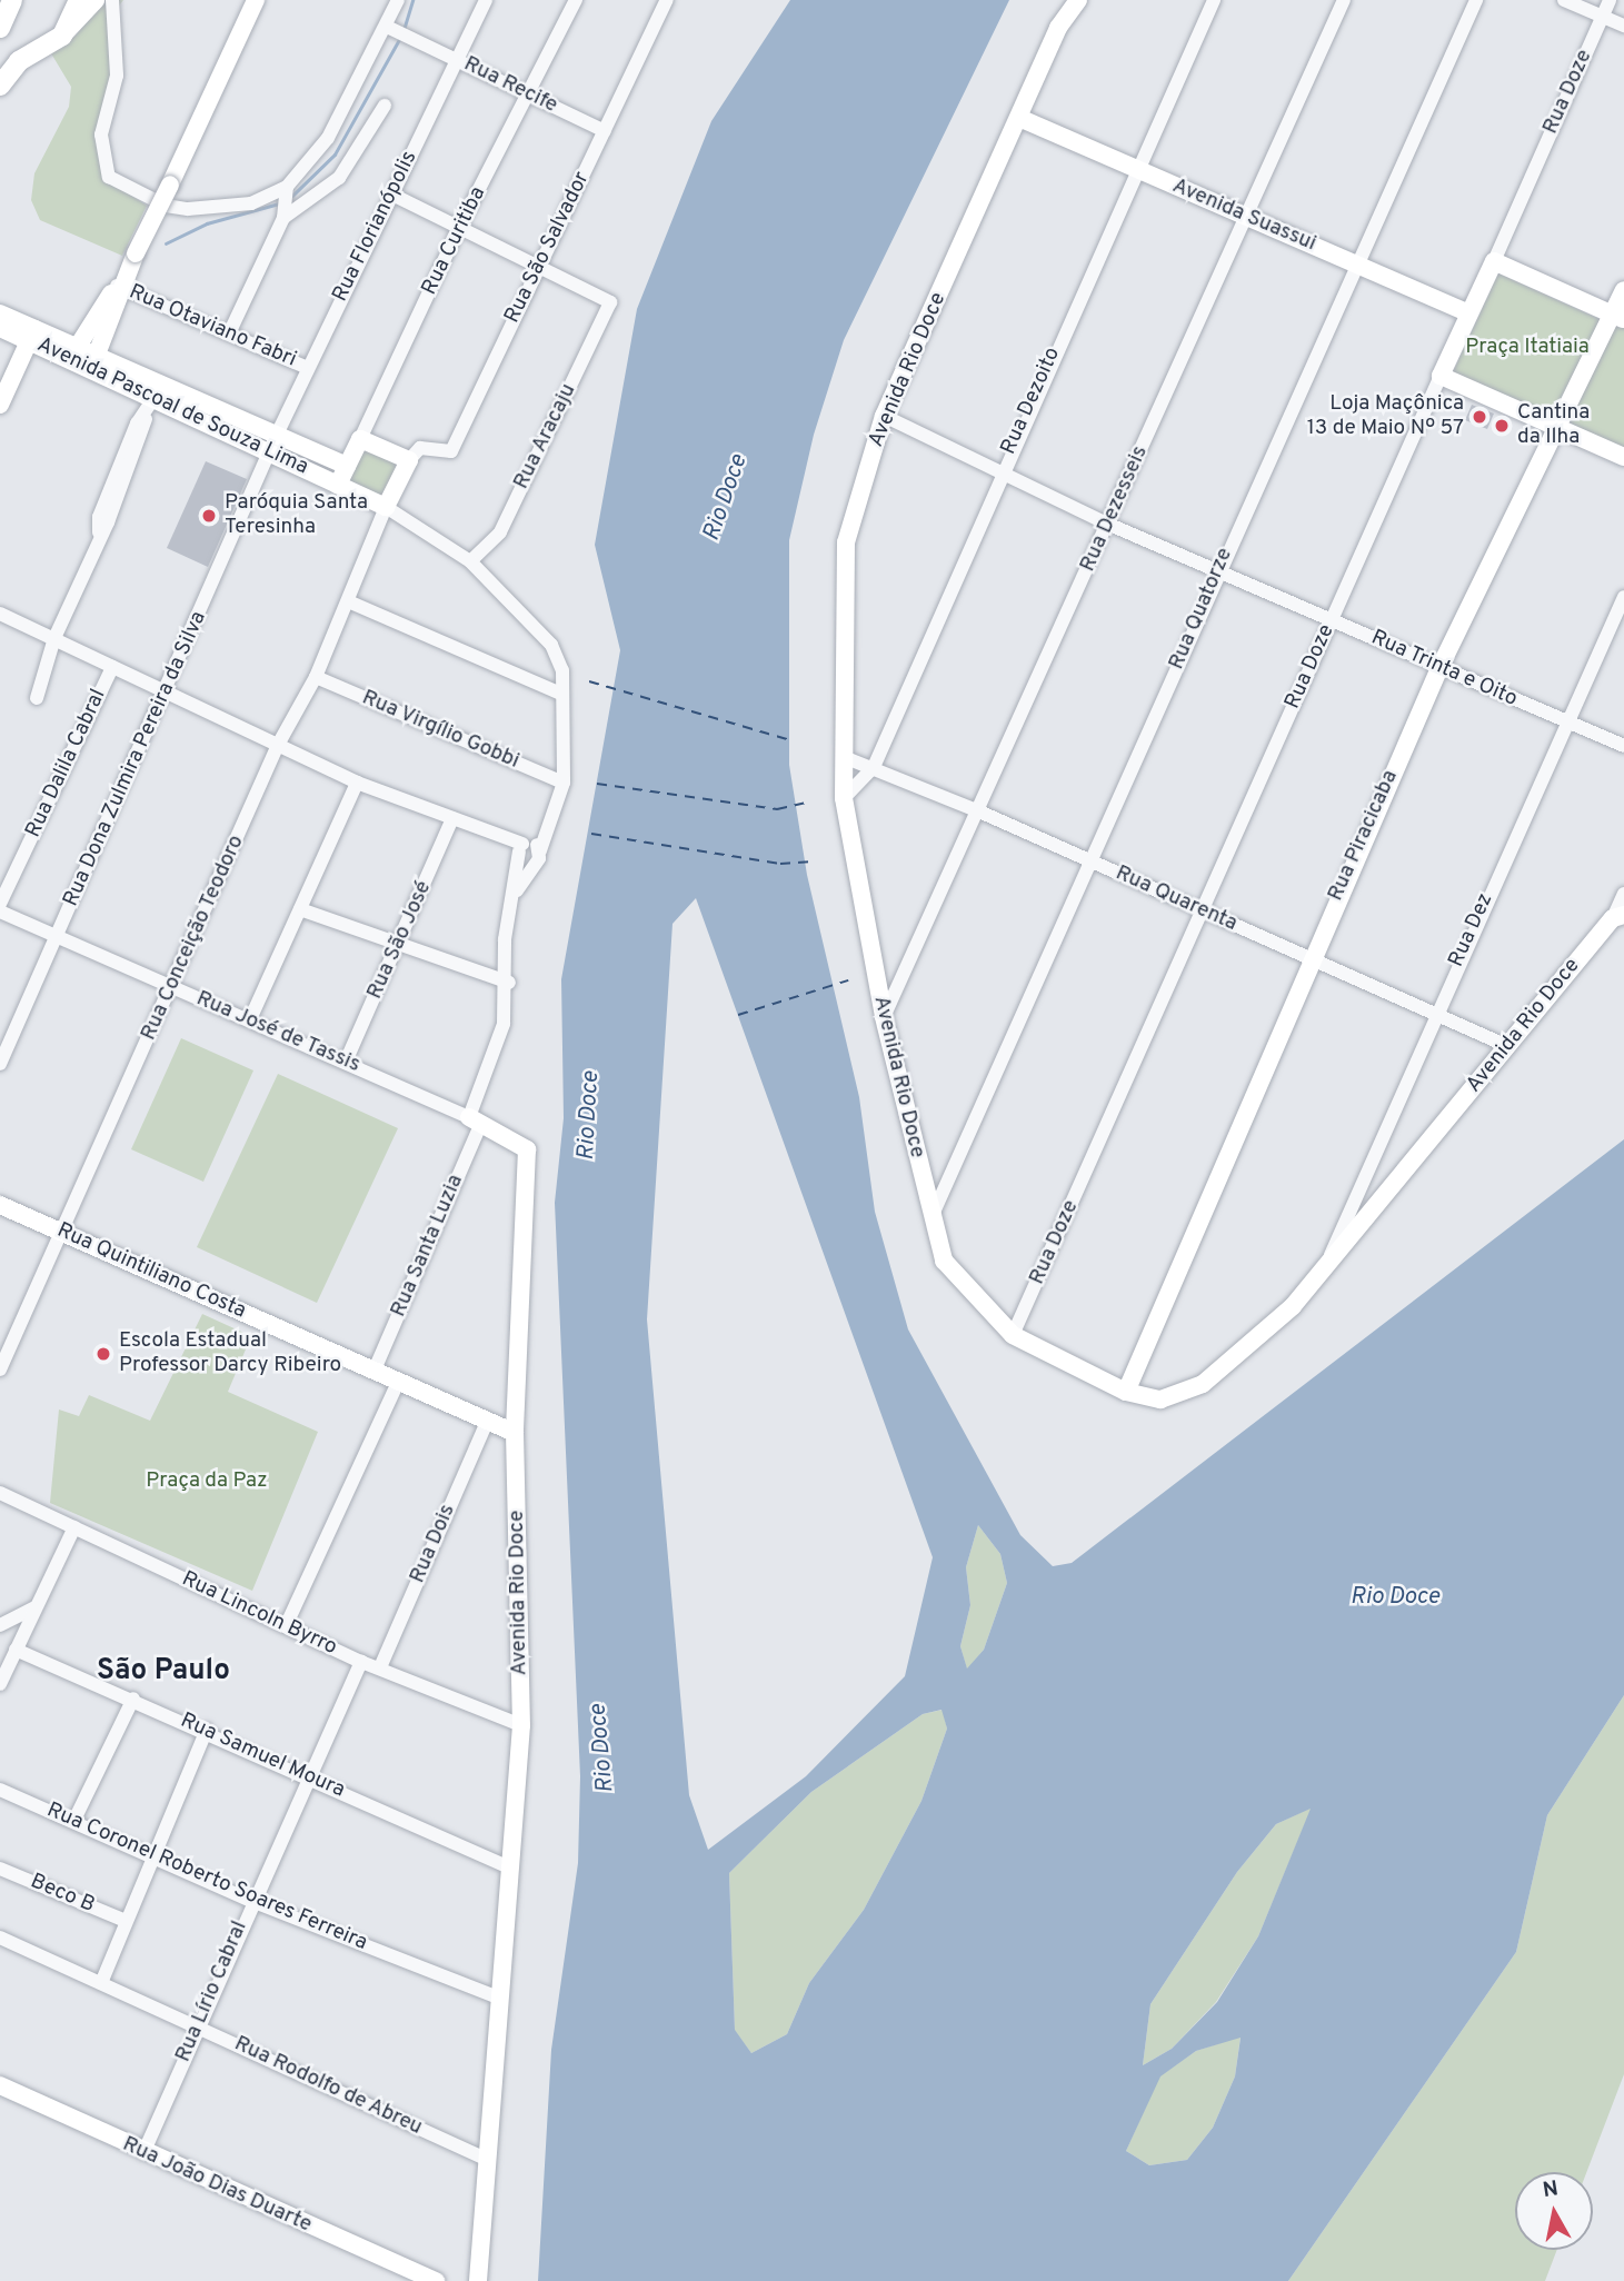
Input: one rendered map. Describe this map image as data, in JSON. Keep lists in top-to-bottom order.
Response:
{
  "streets": {
    "street": [
      "Rua Recife",
      "Rua Doze",
      "Avenida Suassui",
      "Rua Florianópolis",
      "Rua Curitiba",
      "Rua São Salvador",
      "Rua Otaviano Fabri",
      "Avenida Rio Doce",
      "Rua Dezoito",
      "Avenida Pascoal de Souza Lima",
      "Rua Aracaju",
      "Rua Dezesseis",
      "Rua Quatorze",
      "Rua Trinta e Oito",
      "Rua Virgílio Gobbi",
      "Rua Dona Zulmira Pereira da Silva",
      "Rua Dalila Cabral",
      "Rua Piracicaba",
      "Rua Quarenta",
      "Rua Dez",
      "Rua Conceição Teodoro",
      "Rua São José",
      "Rua José de Tassis",
      "Rua Santa Luzia",
      "Rua Quintiliano Costa",
      "Rua Dois",
      "Rua Lincoln Byrro",
      "Rua Samuel Moura",
      "Rua Coronel Roberto Soares Ferreira",
      "Beco B",
      "Rua Lírio Cabral",
      "Rua Rodolfo de Abreu",
      "Rua João Dias Duarte"
    ]
  },
  "crossings": [
    ["Rua Recife", "Rua Florianópolis"],
    ["Rua Recife", "Rua Curitiba"],
    ["Rua Recife", "Rua São Salvador"],
    ["Rua Doze", "Avenida Suassui"],
    ["Rua Doze", "Avenida Rio Doce"],
    ["Rua Doze", "Rua Trinta e Oito"],
    ["Rua Doze", "Rua Quarenta"],
    ["Avenida Suassui", "Avenida Rio Doce"],
    ["Avenida Suassui", "Rua Dezoito"],
    ["Avenida Suassui", "Rua Dezesseis"],
    ["Avenida Suassui", "Rua Quatorze"],
    ["Rua Florianópolis", "Rua Otaviano Fabri"],
    ["Rua Florianópolis", "Avenida Pascoal de Souza Lima"],
    ["Rua Florianópolis", "Rua Dona Zulmira Pereira da Silva"],
    ["Rua Curitiba", "Avenida Pascoal de Souza Lima"],
    ["Rua São Salvador", "Rua Aracaju"],
    ["Avenida Rio Doce", "Rua Dezoito"],
    ["Avenida Rio Doce", "Rua Dezesseis"],
    ["Avenida Rio Doce", "Rua Quatorze"],
    ["Avenida Rio Doce", "Rua Trinta e Oito"],
    ["Avenida Rio Doce", "Rua Piracicaba"],
    ["Avenida Rio Doce", "Rua Quarenta"],
    ["Avenida Rio Doce", "Rua Dez"],
    ["Avenida Rio Doce", "Rua José de Tassis"],
    ["Avenida Rio Doce", "Rua Santa Luzia"],
    ["Avenida Rio Doce", "Rua Quintiliano Costa"],
    ["Avenida Rio Doce", "Rua Lincoln Byrro"],
    ["Avenida Rio Doce", "Rua Samuel Moura"],
    ["Avenida Rio Doce", "Rua Coronel Roberto Soares Ferreira"],
    ["Avenida Rio Doce", "Rua Rodolfo de Abreu"],
    ["Rua Dezoito", "Rua Trinta e Oito"],
    ["Rua Dezoito", "Rua Quarenta"],
    ["Avenida Pascoal de Souza Lima", "Rua Dona Zulmira Pereira da Silva"],
    ["Avenida Pascoal de Souza Lima", "Rua Conceição Teodoro"],
    ["Rua Dezesseis", "Rua Trinta e Oito"],
    ["Rua Dezesseis", "Rua Quarenta"],
    ["Rua Quatorze", "Rua Trinta e Oito"],
    ["Rua Quatorze", "Rua Quarenta"],
    ["Rua Trinta e Oito", "Rua Piracicaba"],
    ["Rua Trinta e Oito", "Rua Dez"],
    ["Rua Virgílio Gobbi", "Rua Conceição Teodoro"],
    ["Rua Dona Zulmira Pereira da Silva", "Rua José de Tassis"],
    ["Rua Piracicaba", "Rua Quarenta"],
    ["Rua Quarenta", "Rua Dez"],
    ["Rua Conceição Teodoro", "Rua José de Tassis"],
    ["Rua Conceição Teodoro", "Rua Quintiliano Costa"],
    ["Rua São José", "Rua José de Tassis"],
    ["Rua José de Tassis", "Rua Santa Luzia"],
    ["Rua Santa Luzia", "Rua Quintiliano Costa"],
    ["Rua Quintiliano Costa", "Rua Dois"],
    ["Rua Dois", "Rua Lincoln Byrro"],
    ["Rua Lincoln Byrro", "Rua Lírio Cabral"],
    ["Rua Samuel Moura", "Rua Lírio Cabral"],
    ["Rua Coronel Roberto Soares Ferreira", "Rua Lírio Cabral"],
    ["Rua Lírio Cabral", "Rua Rodolfo de Abreu"],
    ["Rua Lírio Cabral", "Rua João Dias Duarte"]
  ],
  "districts": ["São Paulo"],
  "water": ["Rio Doce"],
  "parks": ["Praça Itatiaia", "Praça da Paz"],
  "places": [
    "Loja Maçônica 13 de Maio Nº 57",
    "Cantina da Ilha",
    "Paróquia Santa Teresinha",
    "Escola Estadual Professor Darcy Ribeiro"
  ],
  "north": "top"
}
